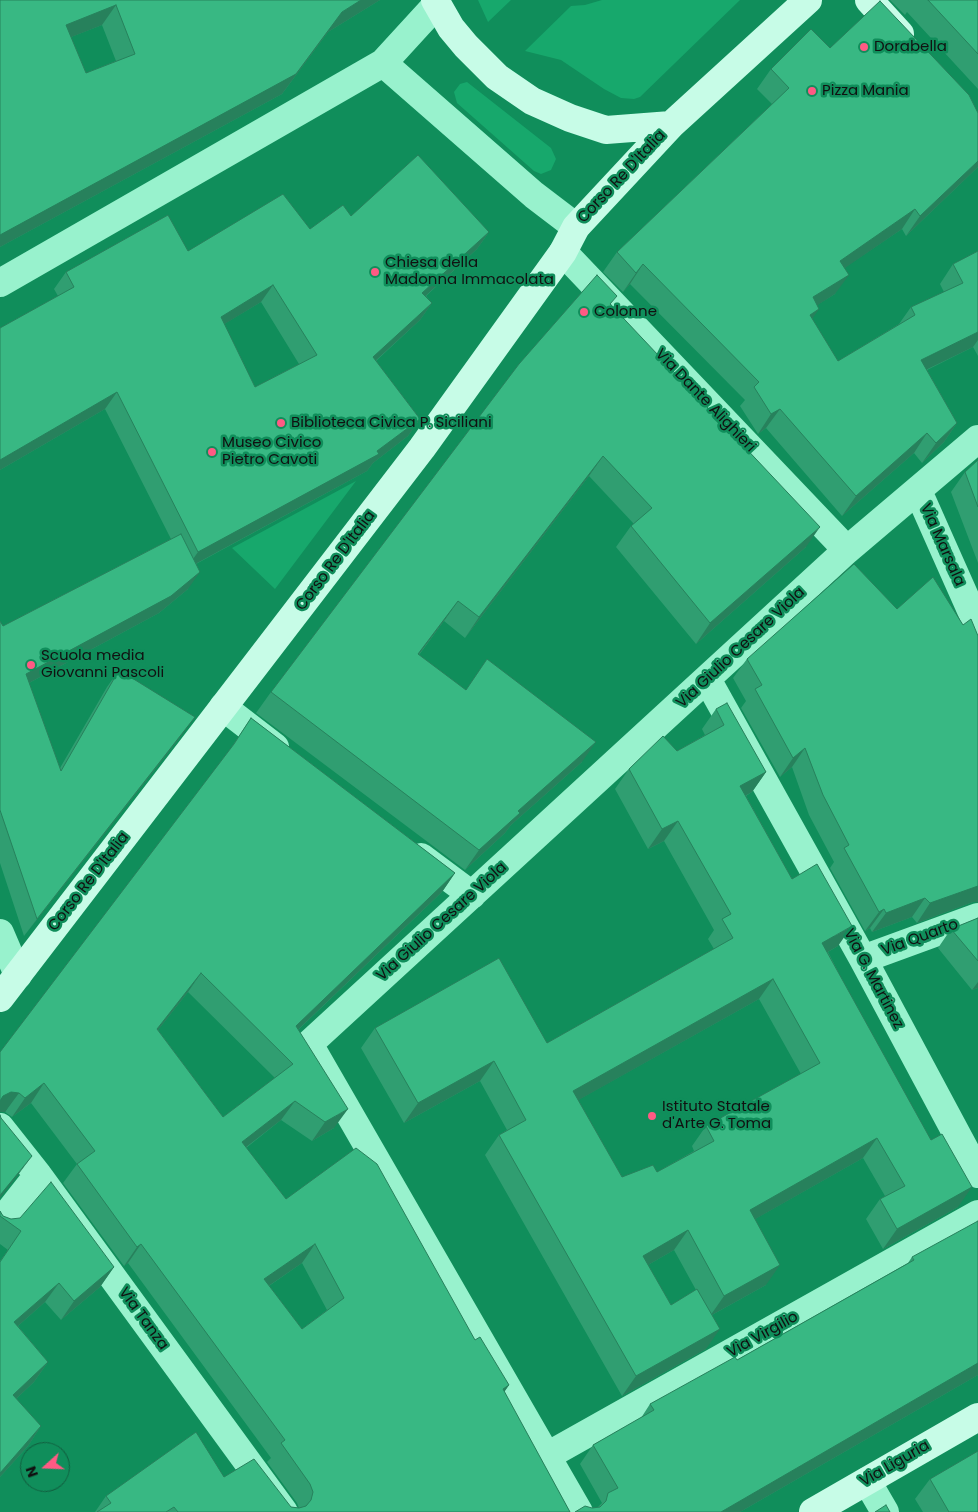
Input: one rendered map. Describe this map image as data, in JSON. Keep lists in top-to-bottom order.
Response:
{
  "streets": {
    "main road": ["Corso Re D'Italia", "Via Liguria"],
    "street": [
      "Via Dante Alighieri",
      "Via Marsala",
      "Via Giulio Cesare Viola",
      "Via Quarto",
      "Via G. Martinez",
      "Via Tanza",
      "Via Virgilio"
    ]
  },
  "crossings": [
    ["Corso Re D'Italia", "Via Dante Alighieri"],
    ["Via Dante Alighieri", "Via Giulio Cesare Viola"],
    ["Via Marsala", "Via Giulio Cesare Viola"],
    ["Via Giulio Cesare Viola", "Via G. Martinez"],
    ["Via Giulio Cesare Viola", "Via Virgilio"],
    ["Via Quarto", "Via G. Martinez"]
  ],
  "places": [
    "Dorabella",
    "Pizza Mania",
    "Chiesa della Madonna Immacolata",
    "Colonne",
    "Biblioteca Civica P. Siciliani",
    "Museo Civico Pietro Cavoti",
    "Scuola media Giovanni Pascoli",
    "Istituto Statale d'Arte G. Toma"
  ],
  "north": "left"
}
